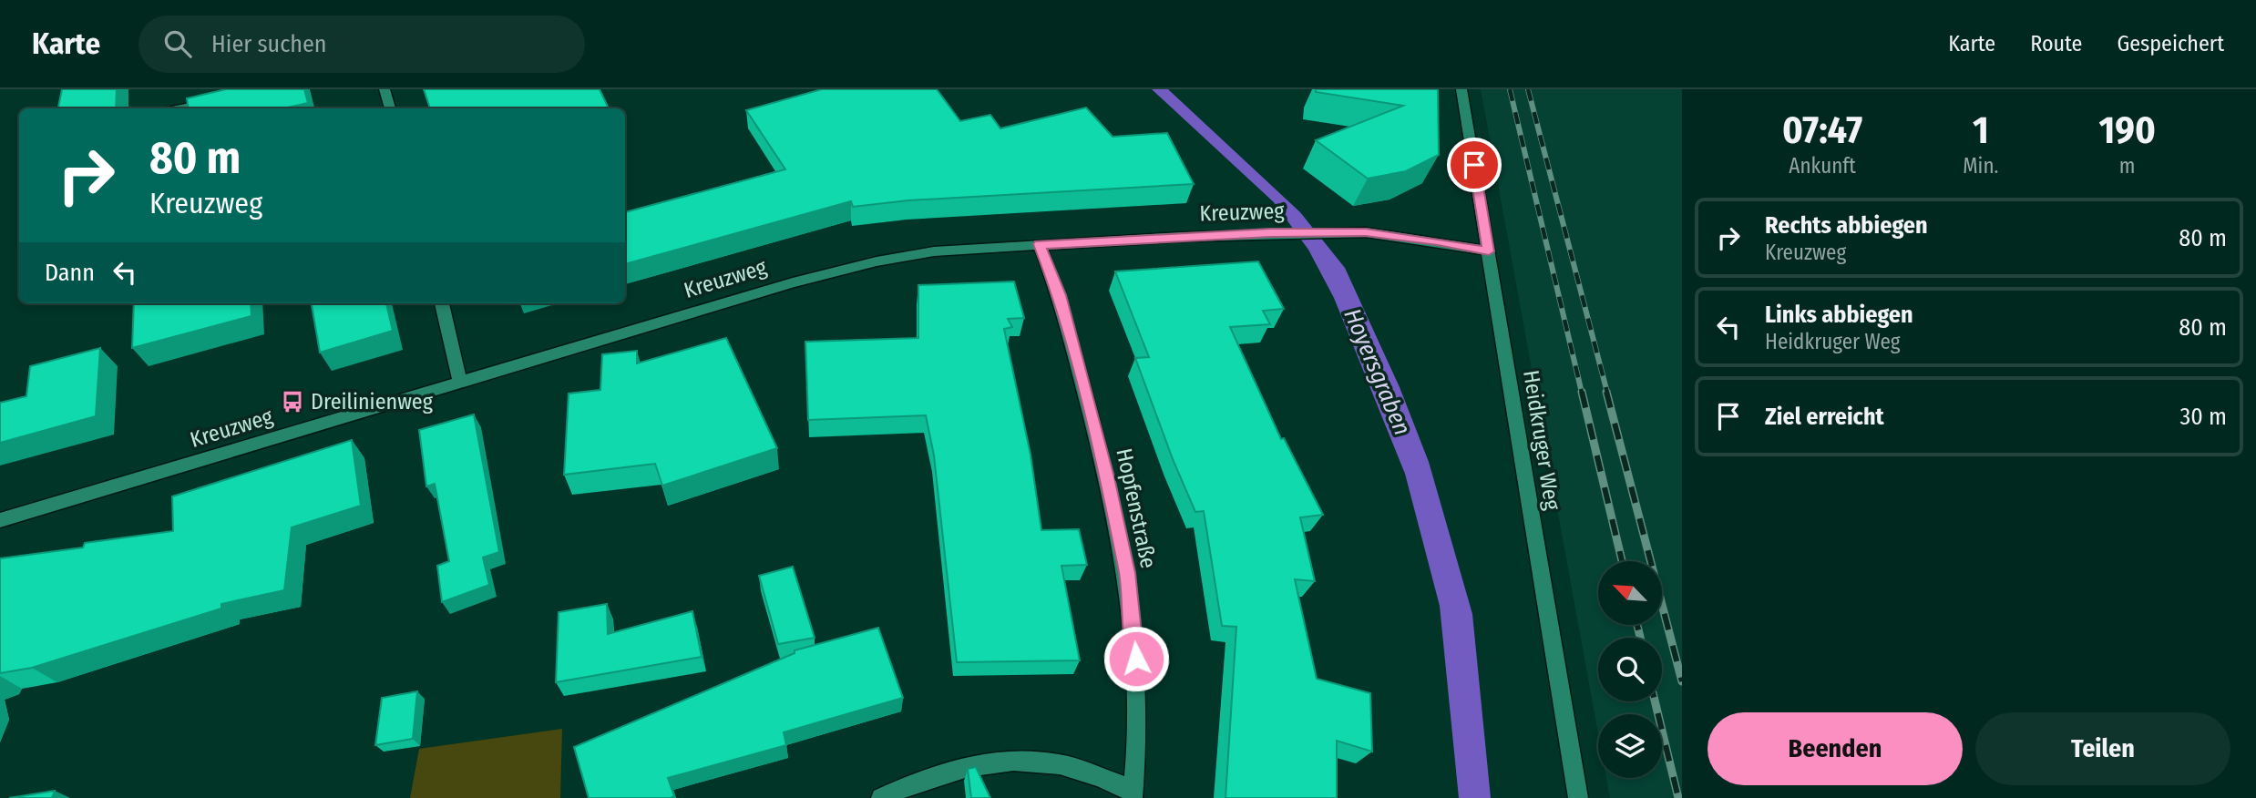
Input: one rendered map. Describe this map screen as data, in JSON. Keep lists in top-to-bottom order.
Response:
{
  "streets": {
    "street": ["Kreuzweg", "Heidkruger Weg", "Hopfenstraße"]
  },
  "crossings": [
    ["Kreuzweg", "Heidkruger Weg"],
    ["Kreuzweg", "Hopfenstraße"]
  ],
  "water": ["Hoyersgraben"],
  "places": {
    "bus stop": ["Dreilinienweg"]
  },
  "north": "top left",
  "page": {
    "header": "Karte",
    "search": "Hier suchen",
    "nav": ["Karte", "Route", "Gespeichert"],
    "eta": [
      "07:47",
      "Ankunft",
      "1",
      "Min.",
      "190",
      "m"
    ],
    "turn": ["80 m", "Kreuzweg"],
    "list": [
      {
        "name": "Rechts abbiegen",
        "note": "Kreuzweg",
        "value": "80 m"
      },
      {
        "name": "Links abbiegen",
        "note": "Heidkruger Weg",
        "value": "80 m"
      },
      {
        "name": "Ziel erreicht",
        "value": "30 m"
      }
    ],
    "then": "Dann",
    "buttons": ["Beenden", "Teilen"]
  }
}
